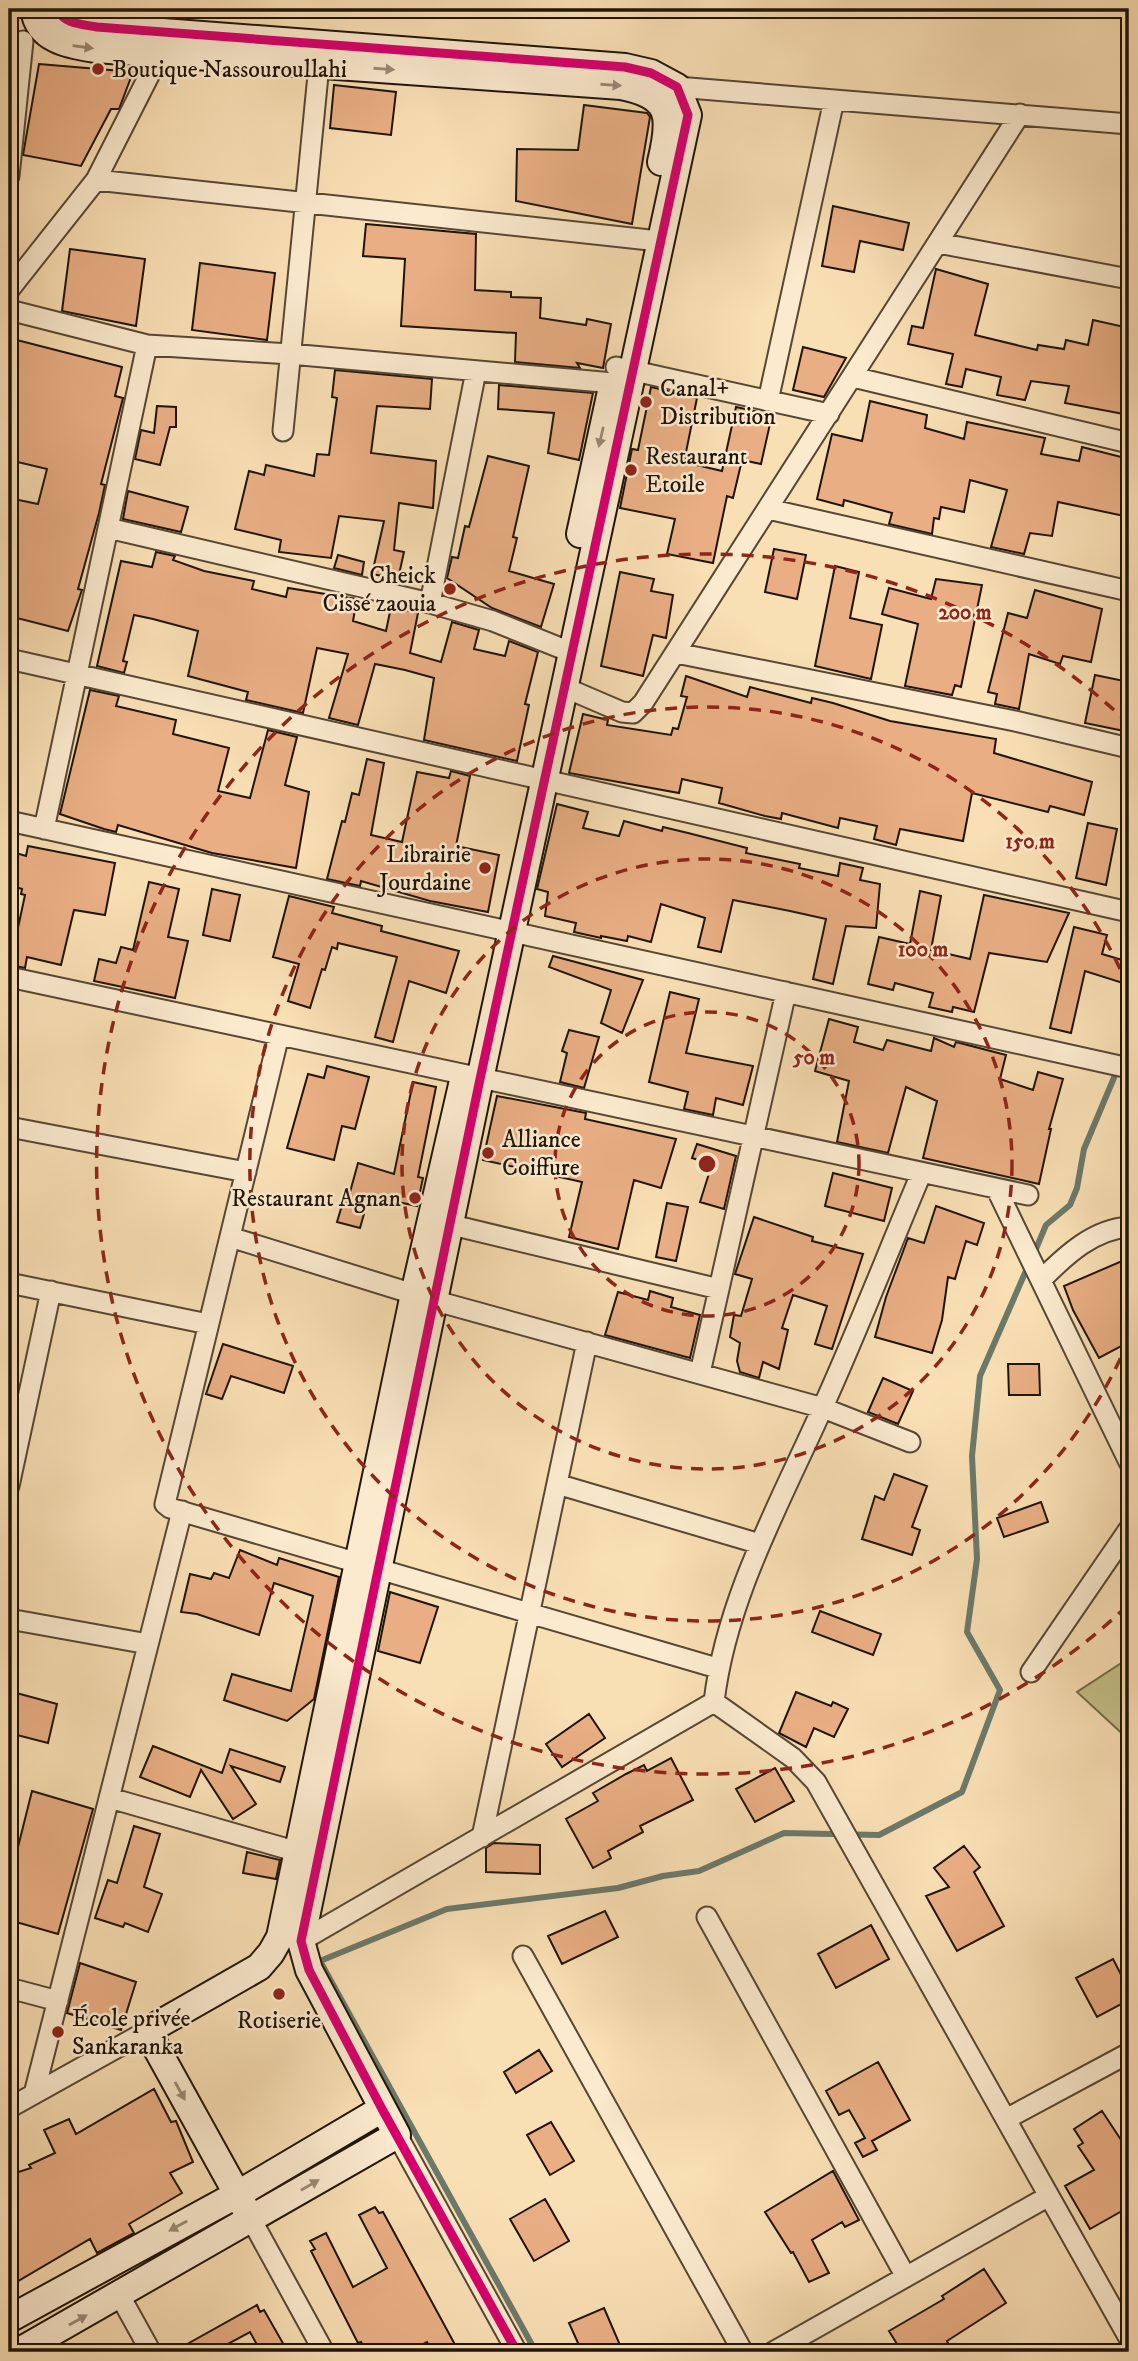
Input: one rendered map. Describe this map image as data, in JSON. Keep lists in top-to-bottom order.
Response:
{
  "places": [
    "Boutique Nassouroullahi",
    "Canal+ Distribution",
    "Restaurant Etoile",
    "Cheick Cissé zaouia",
    "Librairie Jourdaine",
    "Alliance Coiffure",
    "Restaurant Agnan",
    "Rotiserie",
    "École privée Sankaranka"
  ],
  "rings": [
    "200 m",
    "150 m",
    "100 m",
    "50 m"
  ]
}
